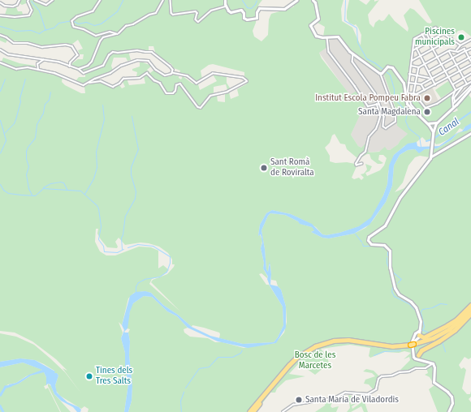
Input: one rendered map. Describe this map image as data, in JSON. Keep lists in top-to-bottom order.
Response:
{
  "water": ["Canal"],
  "parks": ["Bosc de les Marcetes"],
  "places": [
    "Piscines municipals",
    "Institut Escola Pompeu Fabra",
    "Santa Magdalena",
    "Sant Romà de Roviralta",
    "Tines dels Tres Salts",
    "Santa Maria de Viladordis"
  ]
}
